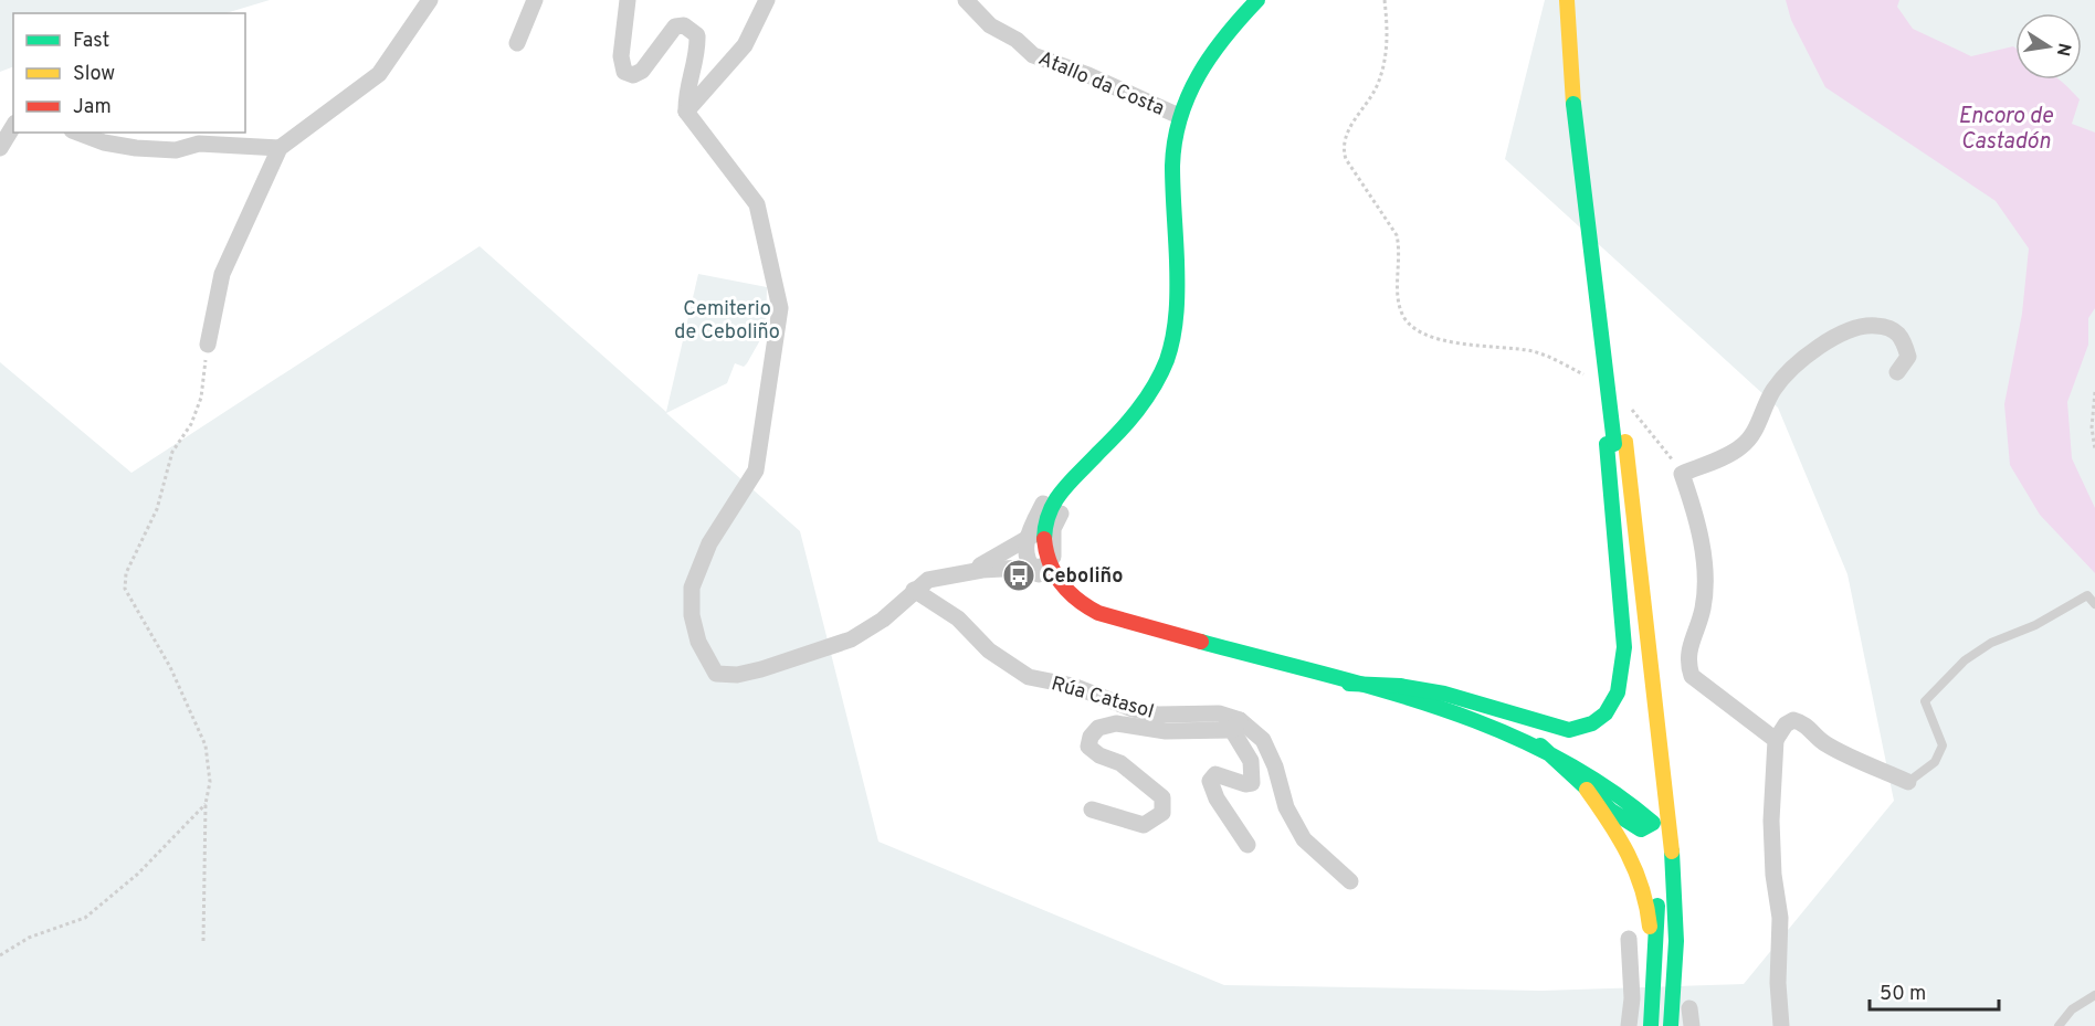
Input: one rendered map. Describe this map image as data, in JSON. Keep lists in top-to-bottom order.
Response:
{
  "streets": {
    "street": ["Atallo da Costa", "Rúa Catasol"]
  },
  "water": ["Encoro de Castadón"],
  "parks": ["Cemiterio de Ceboliño"],
  "places": {
    "bus stop": ["Ceboliño"]
  },
  "legend": ["Fast", "Slow", "Jam"],
  "scale_bar": "50 m",
  "north": "right"
}
